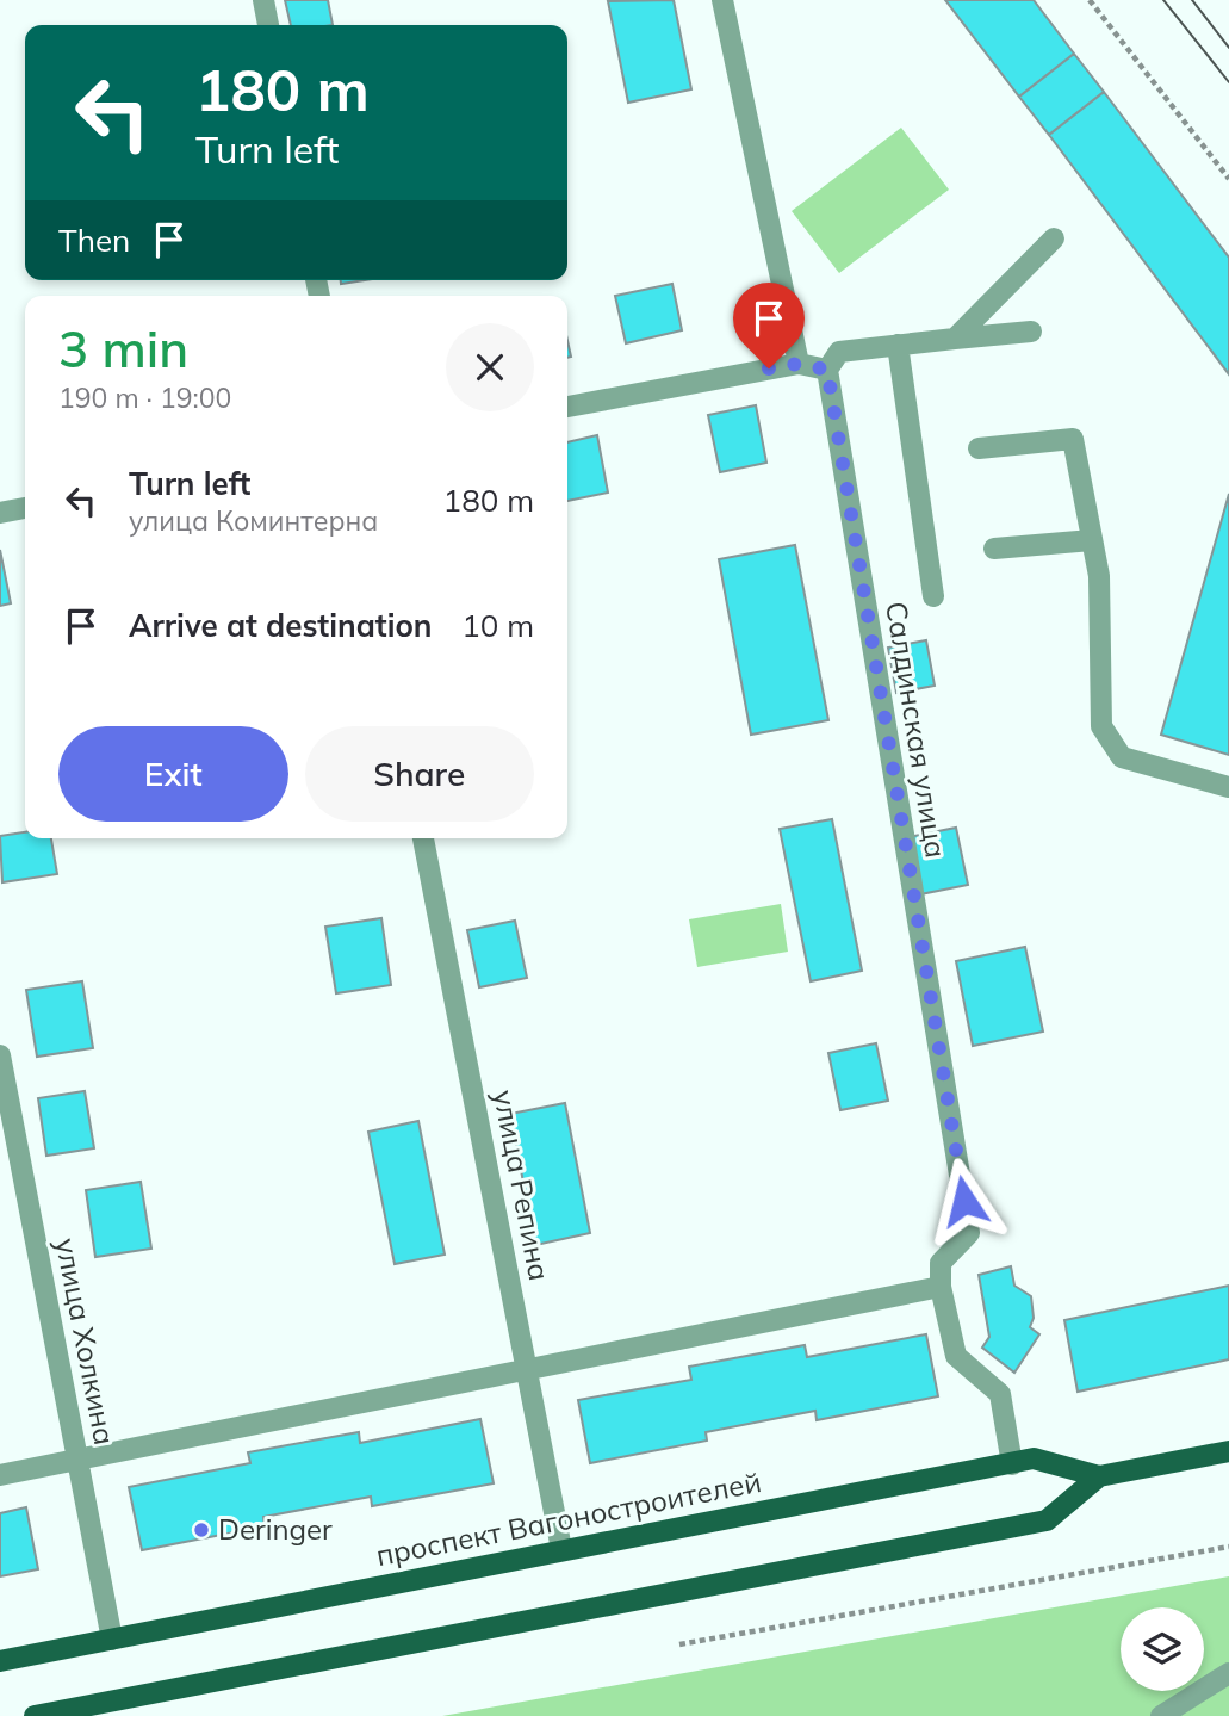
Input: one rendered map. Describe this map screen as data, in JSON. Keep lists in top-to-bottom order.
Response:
{
  "streets": {
    "main road": ["проспект Вагоностроителей"],
    "street": ["Салдинская улица", "улица Репина", "улица Холкина"]
  },
  "crossings": [
    ["улица Репина", "проспект Вагоностроителей"],
    ["улица Холкина", "проспект Вагоностроителей"]
  ],
  "places": ["Deringer"],
  "page": {
    "turn": ["180 m", "Turn left"],
    "then": "Then",
    "heading": ["3 min", "190 m · 19:00"],
    "list": [
      {
        "name": "Turn left",
        "note": "улица Коминтерна",
        "value": "180 m"
      },
      {
        "name": "Arrive at destination",
        "value": "10 m"
      }
    ],
    "buttons": ["Exit", "Share"]
  }
}
